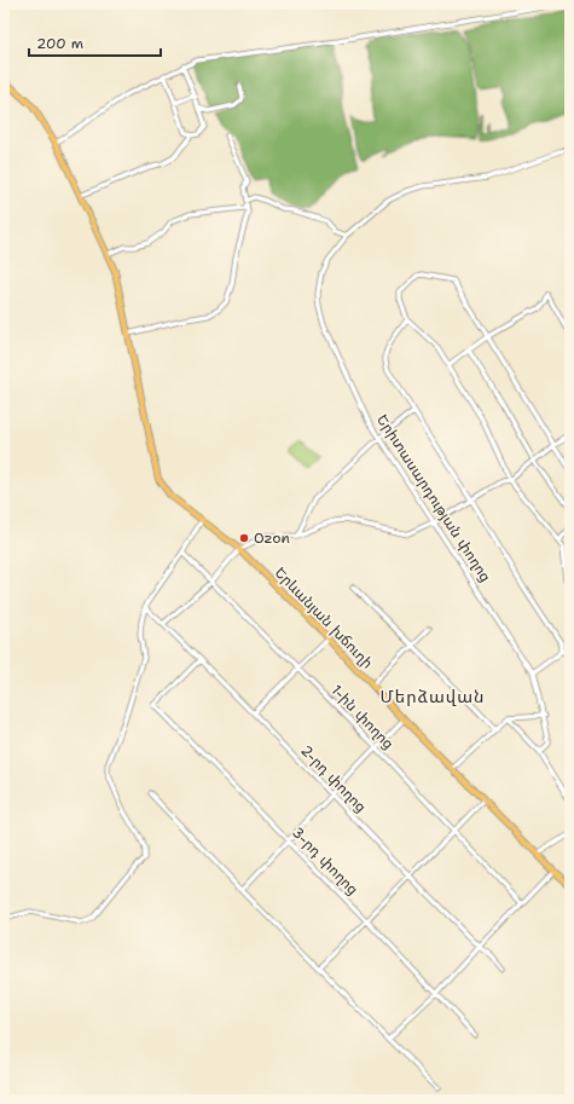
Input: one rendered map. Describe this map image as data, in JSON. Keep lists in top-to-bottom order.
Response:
{
  "streets": {
    "main road": ["Երևանյան խճուղի"],
    "street": [
      "Երիտասարդության փողոց",
      "1-ին փողոց",
      "2-րդ փողոց",
      "3-րդ փողոց"
    ]
  },
  "crossings": [
    ["2-րդ փողոց", "3-րդ փողոց"]
  ],
  "districts": ["Մերձավան"],
  "places": ["Ozon"],
  "scale_bar": "200 m"
}
